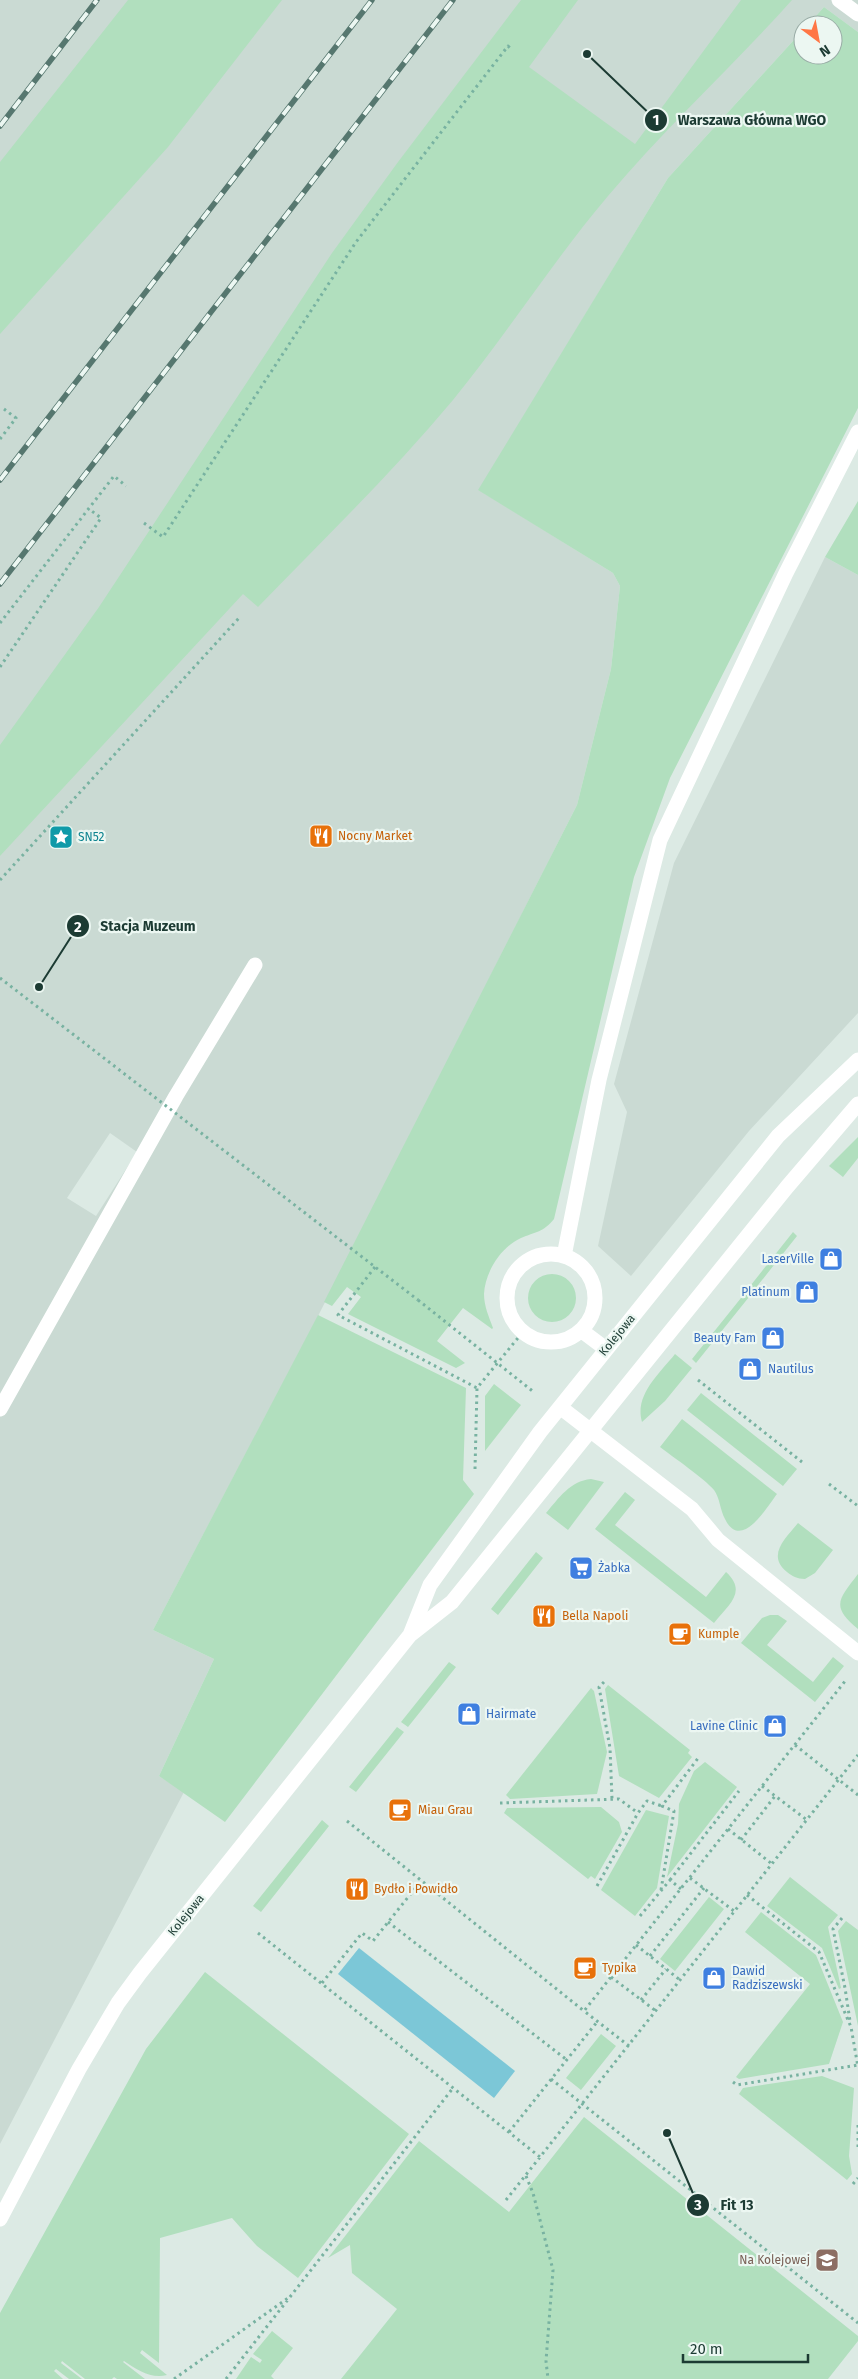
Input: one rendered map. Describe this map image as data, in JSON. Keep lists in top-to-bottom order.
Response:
{
  "streets": {
    "street": ["Kolejowa"]
  },
  "places": {
    "other": ["Warszawa Główna WGO", "Stacja Muzeum", "Fit 13"],
    "restaurant": ["Nocny Market", "Bella Napoli", "Bydło i Powidło"],
    "place": ["SN52"],
    "shop": [
      "LaserVille",
      "Platinum",
      "Beauty Fam",
      "Nautilus",
      "Hairmate",
      "Lavine Clinic",
      "Dawid Radziszewski"
    ],
    "supermarket": ["Żabka"],
    "cafe": ["Kumple", "Miau Grau", "Typika"],
    "school or university": ["Na Kolejowej"]
  },
  "scale_bar": "20 m",
  "north": "bottom right"
}
